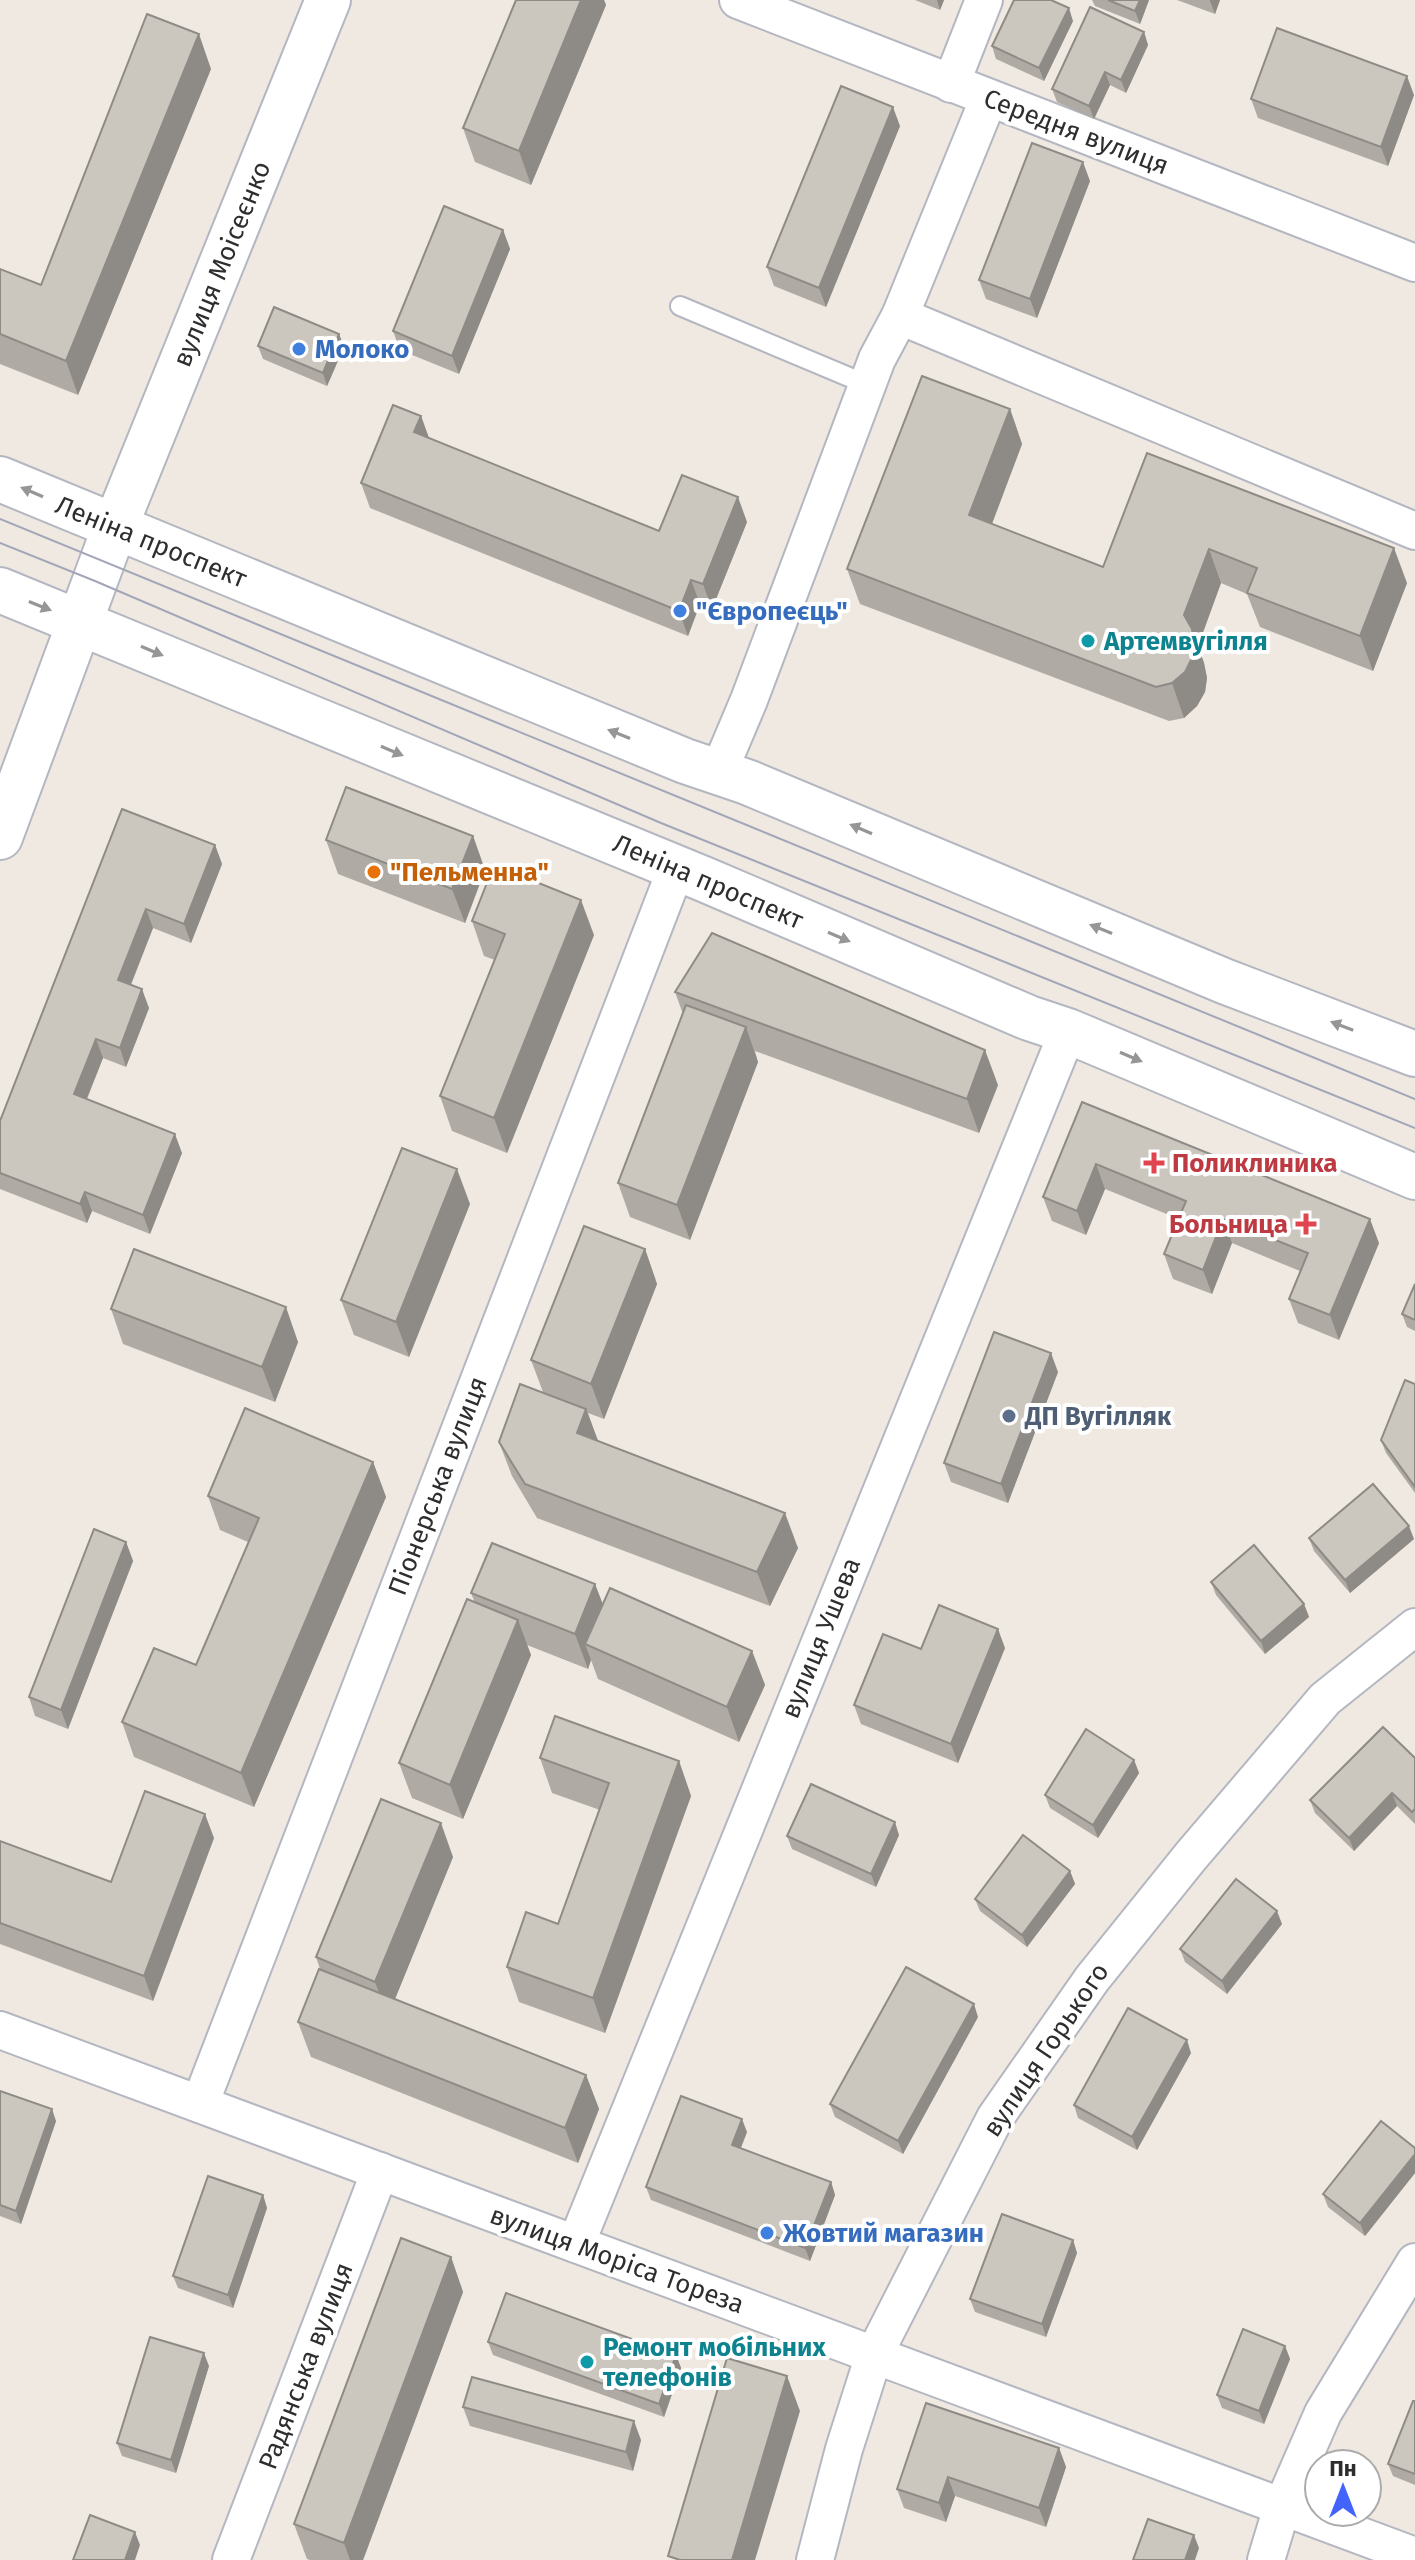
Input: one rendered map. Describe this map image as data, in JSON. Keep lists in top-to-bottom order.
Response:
{
  "streets": {
    "main road": ["вулиця Моісеєнко", "Леніна проспект"],
    "street": [
      "Середня вулиця",
      "Піонерська вулиця",
      "вулиця Ушева",
      "вулиця Горького",
      "вулиця Моріса Тореза",
      "Радянська вулиця"
    ]
  },
  "crossings": [
    ["вулиця Моісеєнко", "Леніна проспект"],
    ["Леніна проспект", "Піонерська вулиця"],
    ["Леніна проспект", "вулиця Ушева"],
    ["Піонерська вулиця", "вулиця Моріса Тореза"],
    ["вулиця Ушева", "вулиця Моріса Тореза"],
    ["вулиця Горького", "вулиця Моріса Тореза"],
    ["вулиця Моріса Тореза", "Радянська вулиця"]
  ],
  "places": {
    "other": [
      "Молоко",
      "\"Європеєць\"",
      "Артемвугілля",
      "\"Пельменна\"",
      "ДП Вугілляк",
      "Жовтий магазин",
      "Ремонт мобільних телефонів"
    ],
    "health": ["Поликлиника", "Больница"]
  },
  "north": "top"
}
